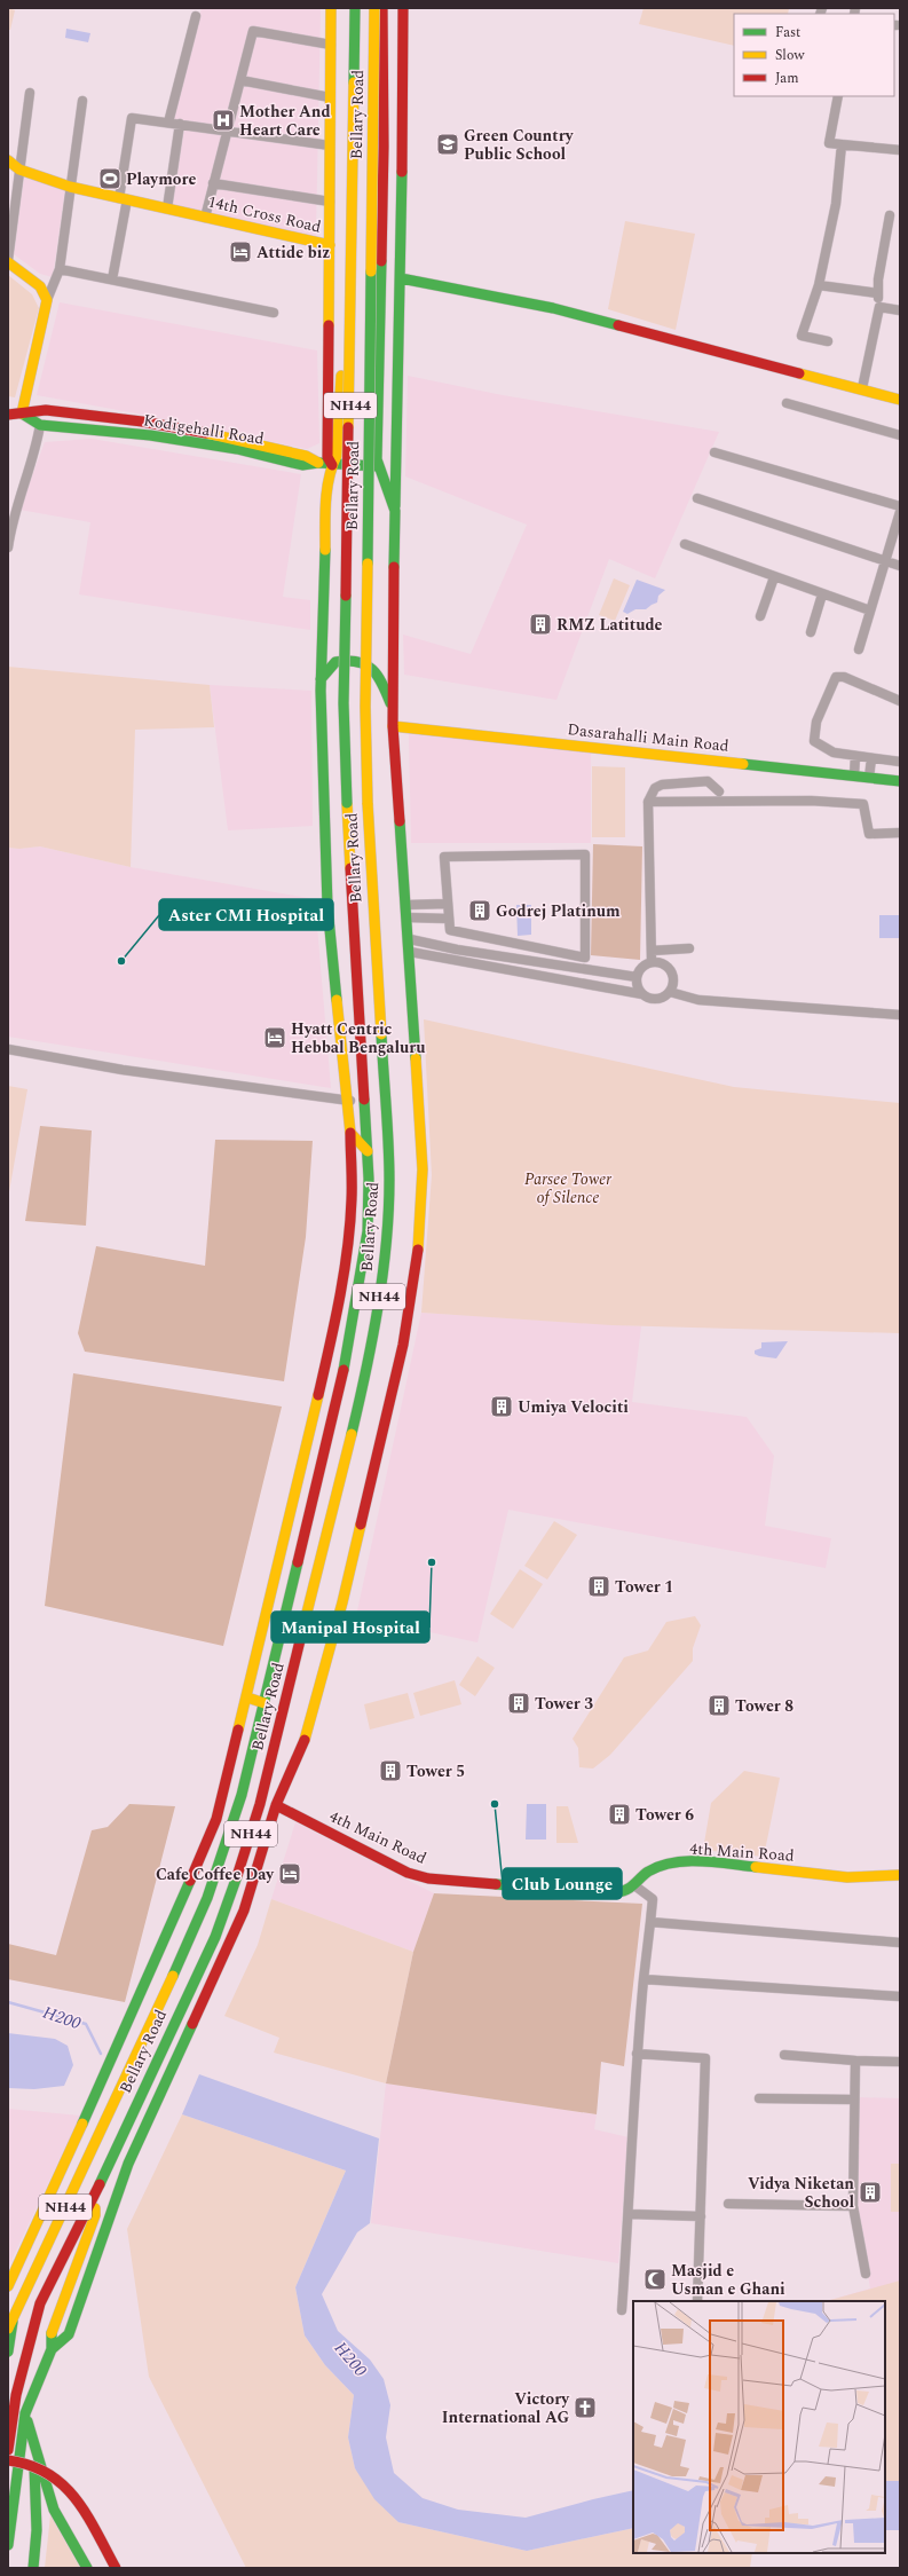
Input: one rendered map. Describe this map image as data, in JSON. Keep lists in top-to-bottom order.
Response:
{
  "streets": {
    "main road": [
      "Bellary Road",
      "14th Cross Road",
      "NH44",
      "Kodigehalli Road",
      "Dasarahalli Main Road",
      "4th Main Road"
    ]
  },
  "crossings": [
    ["Bellary Road", "NH44"],
    ["Bellary Road", "Kodigehalli Road"],
    ["Bellary Road", "Dasarahalli Main Road"],
    ["Bellary Road", "4th Main Road"]
  ],
  "water": ["H200"],
  "parks": ["Parsee Tower of Silence"],
  "places": {
    "hospital": ["Mother And Heart Care"],
    "school or university": ["Green Country Public School"],
    "sports": ["Playmore"],
    "hotel": ["Attide biz", "Hyatt Centric Hebbal Bengaluru", "Cafe Coffee Day"],
    "building": [
      "RMZ Latitude",
      "Godrej Platinum",
      "Umiya Velociti",
      "Tower 1",
      "Tower 3",
      "Tower 8",
      "Tower 5",
      "Tower 6",
      "Vidya Niketan School"
    ],
    "other": ["Aster CMI Hospital", "Manipal Hospital", "Club Lounge"],
    "mosque": ["Masjid e Usman e Ghani"],
    "church": ["Victory International AG"]
  },
  "legend": ["Fast", "Slow", "Jam"]
}
